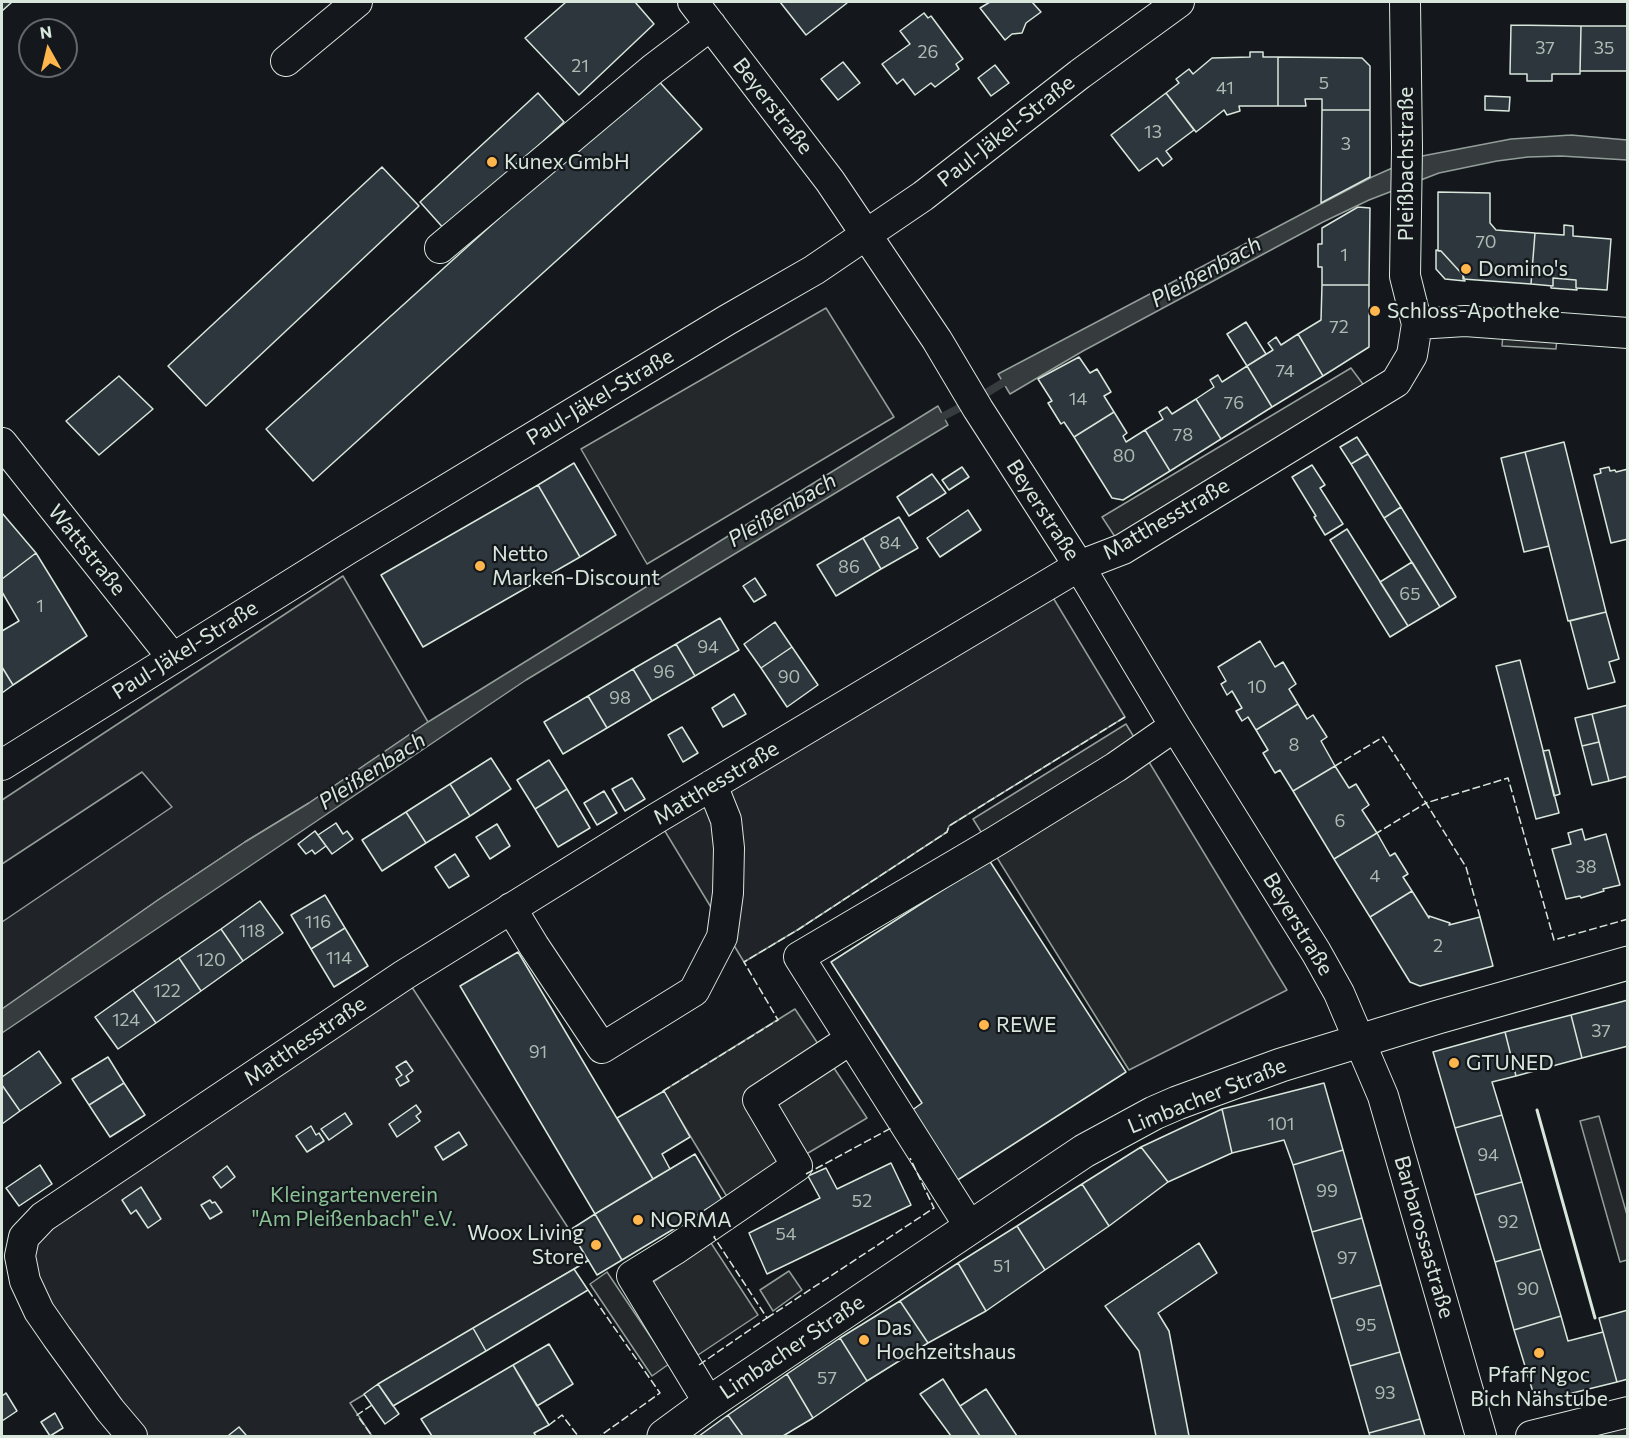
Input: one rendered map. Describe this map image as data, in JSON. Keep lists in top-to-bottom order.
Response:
{
  "streets": {
    "main road": ["Limbacher Straße"],
    "street": [
      "Beyerstraße",
      "Paul-Jäkel-Straße",
      "Pleißbachstraße",
      "Matthesstraße",
      "Wattstraße",
      "Barbarossastraße"
    ]
  },
  "crossings": [
    ["Beyerstraße", "Paul-Jäkel-Straße"],
    ["Beyerstraße", "Matthesstraße"],
    ["Beyerstraße", "Limbacher Straße"],
    ["Beyerstraße", "Barbarossastraße"],
    ["Paul-Jäkel-Straße", "Wattstraße"],
    ["Pleißbachstraße", "Matthesstraße"],
    ["Limbacher Straße", "Barbarossastraße"]
  ],
  "water": ["Pleißenbach"],
  "parks": ["Kleingartenverein \"Am Pleißenbach\" e.V."],
  "places": [
    "Kunex GmbH",
    "Domino's",
    "Schloss-Apotheke",
    "Netto Marken-Discount",
    "REWE",
    "GTUNED",
    "NORMA",
    "Woox Living Store",
    "Das Hochzeitshaus",
    "Pfaff Ngoc Bich Nähstube"
  ],
  "house_numbers": [
    "37",
    "35",
    "26",
    "21",
    "5",
    "41",
    "13",
    "3",
    "70",
    "1",
    "72",
    "74",
    "14",
    "76",
    "78",
    "80",
    "84",
    "86",
    "65",
    "1",
    "94",
    "96",
    "90",
    "10",
    "98",
    "8",
    "6",
    "38",
    "4",
    "116",
    "118",
    "2",
    "114",
    "120",
    "122",
    "124",
    "37",
    "91",
    "101",
    "94",
    "99",
    "52",
    "92",
    "54",
    "97",
    "51",
    "90",
    "95",
    "57",
    "93"
  ],
  "north": "top"
}
